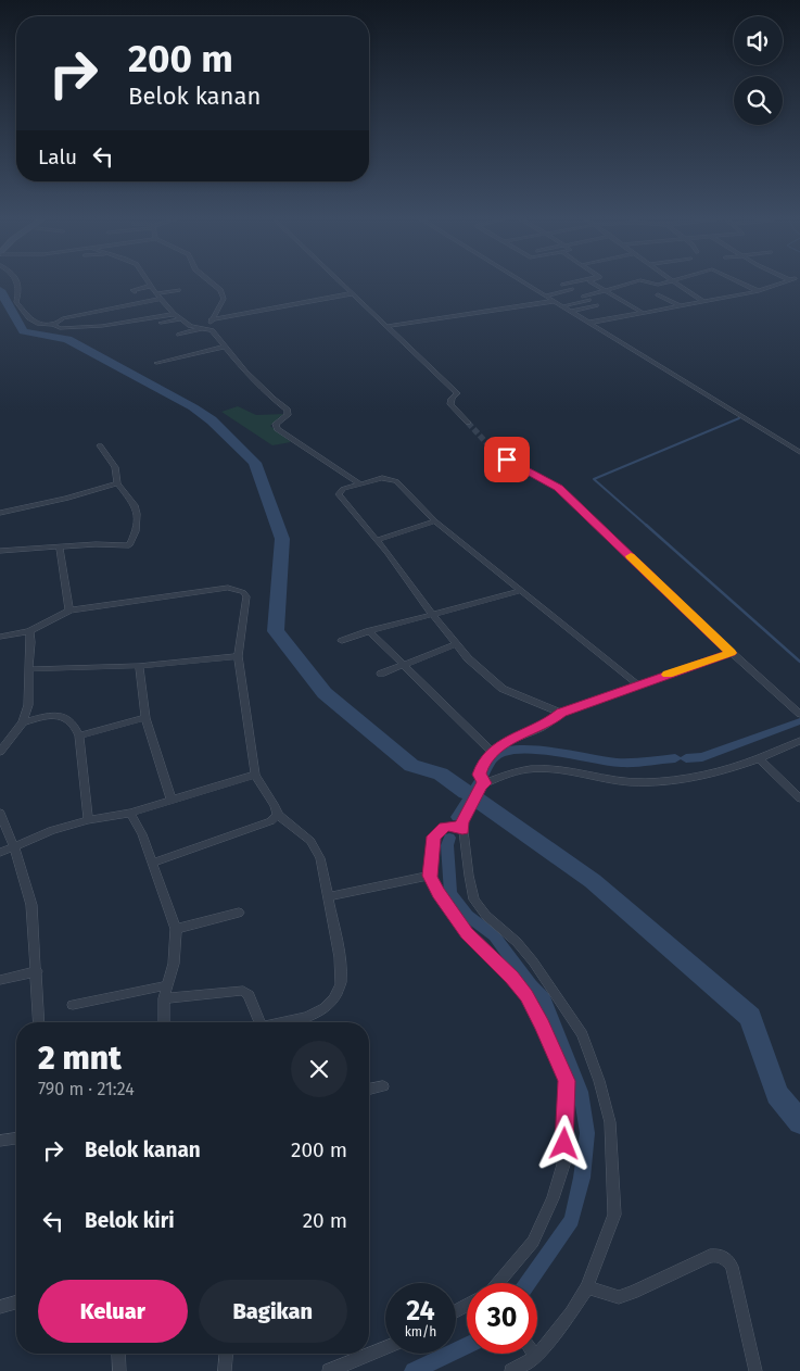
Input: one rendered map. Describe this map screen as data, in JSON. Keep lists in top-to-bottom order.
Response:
{
  "page": {
    "turn": ["200 m", "Belok kanan"],
    "then": "Lalu",
    "heading": ["2 mnt", "790 m · 21:24"],
    "list": [
      {
        "name": "Belok kanan",
        "value": "200 m"
      },
      {
        "name": "Belok kiri",
        "value": "20 m"
      }
    ],
    "buttons": ["Keluar", "Bagikan"],
    "speed": "24 km/h",
    "limit": "30"
  }
}
